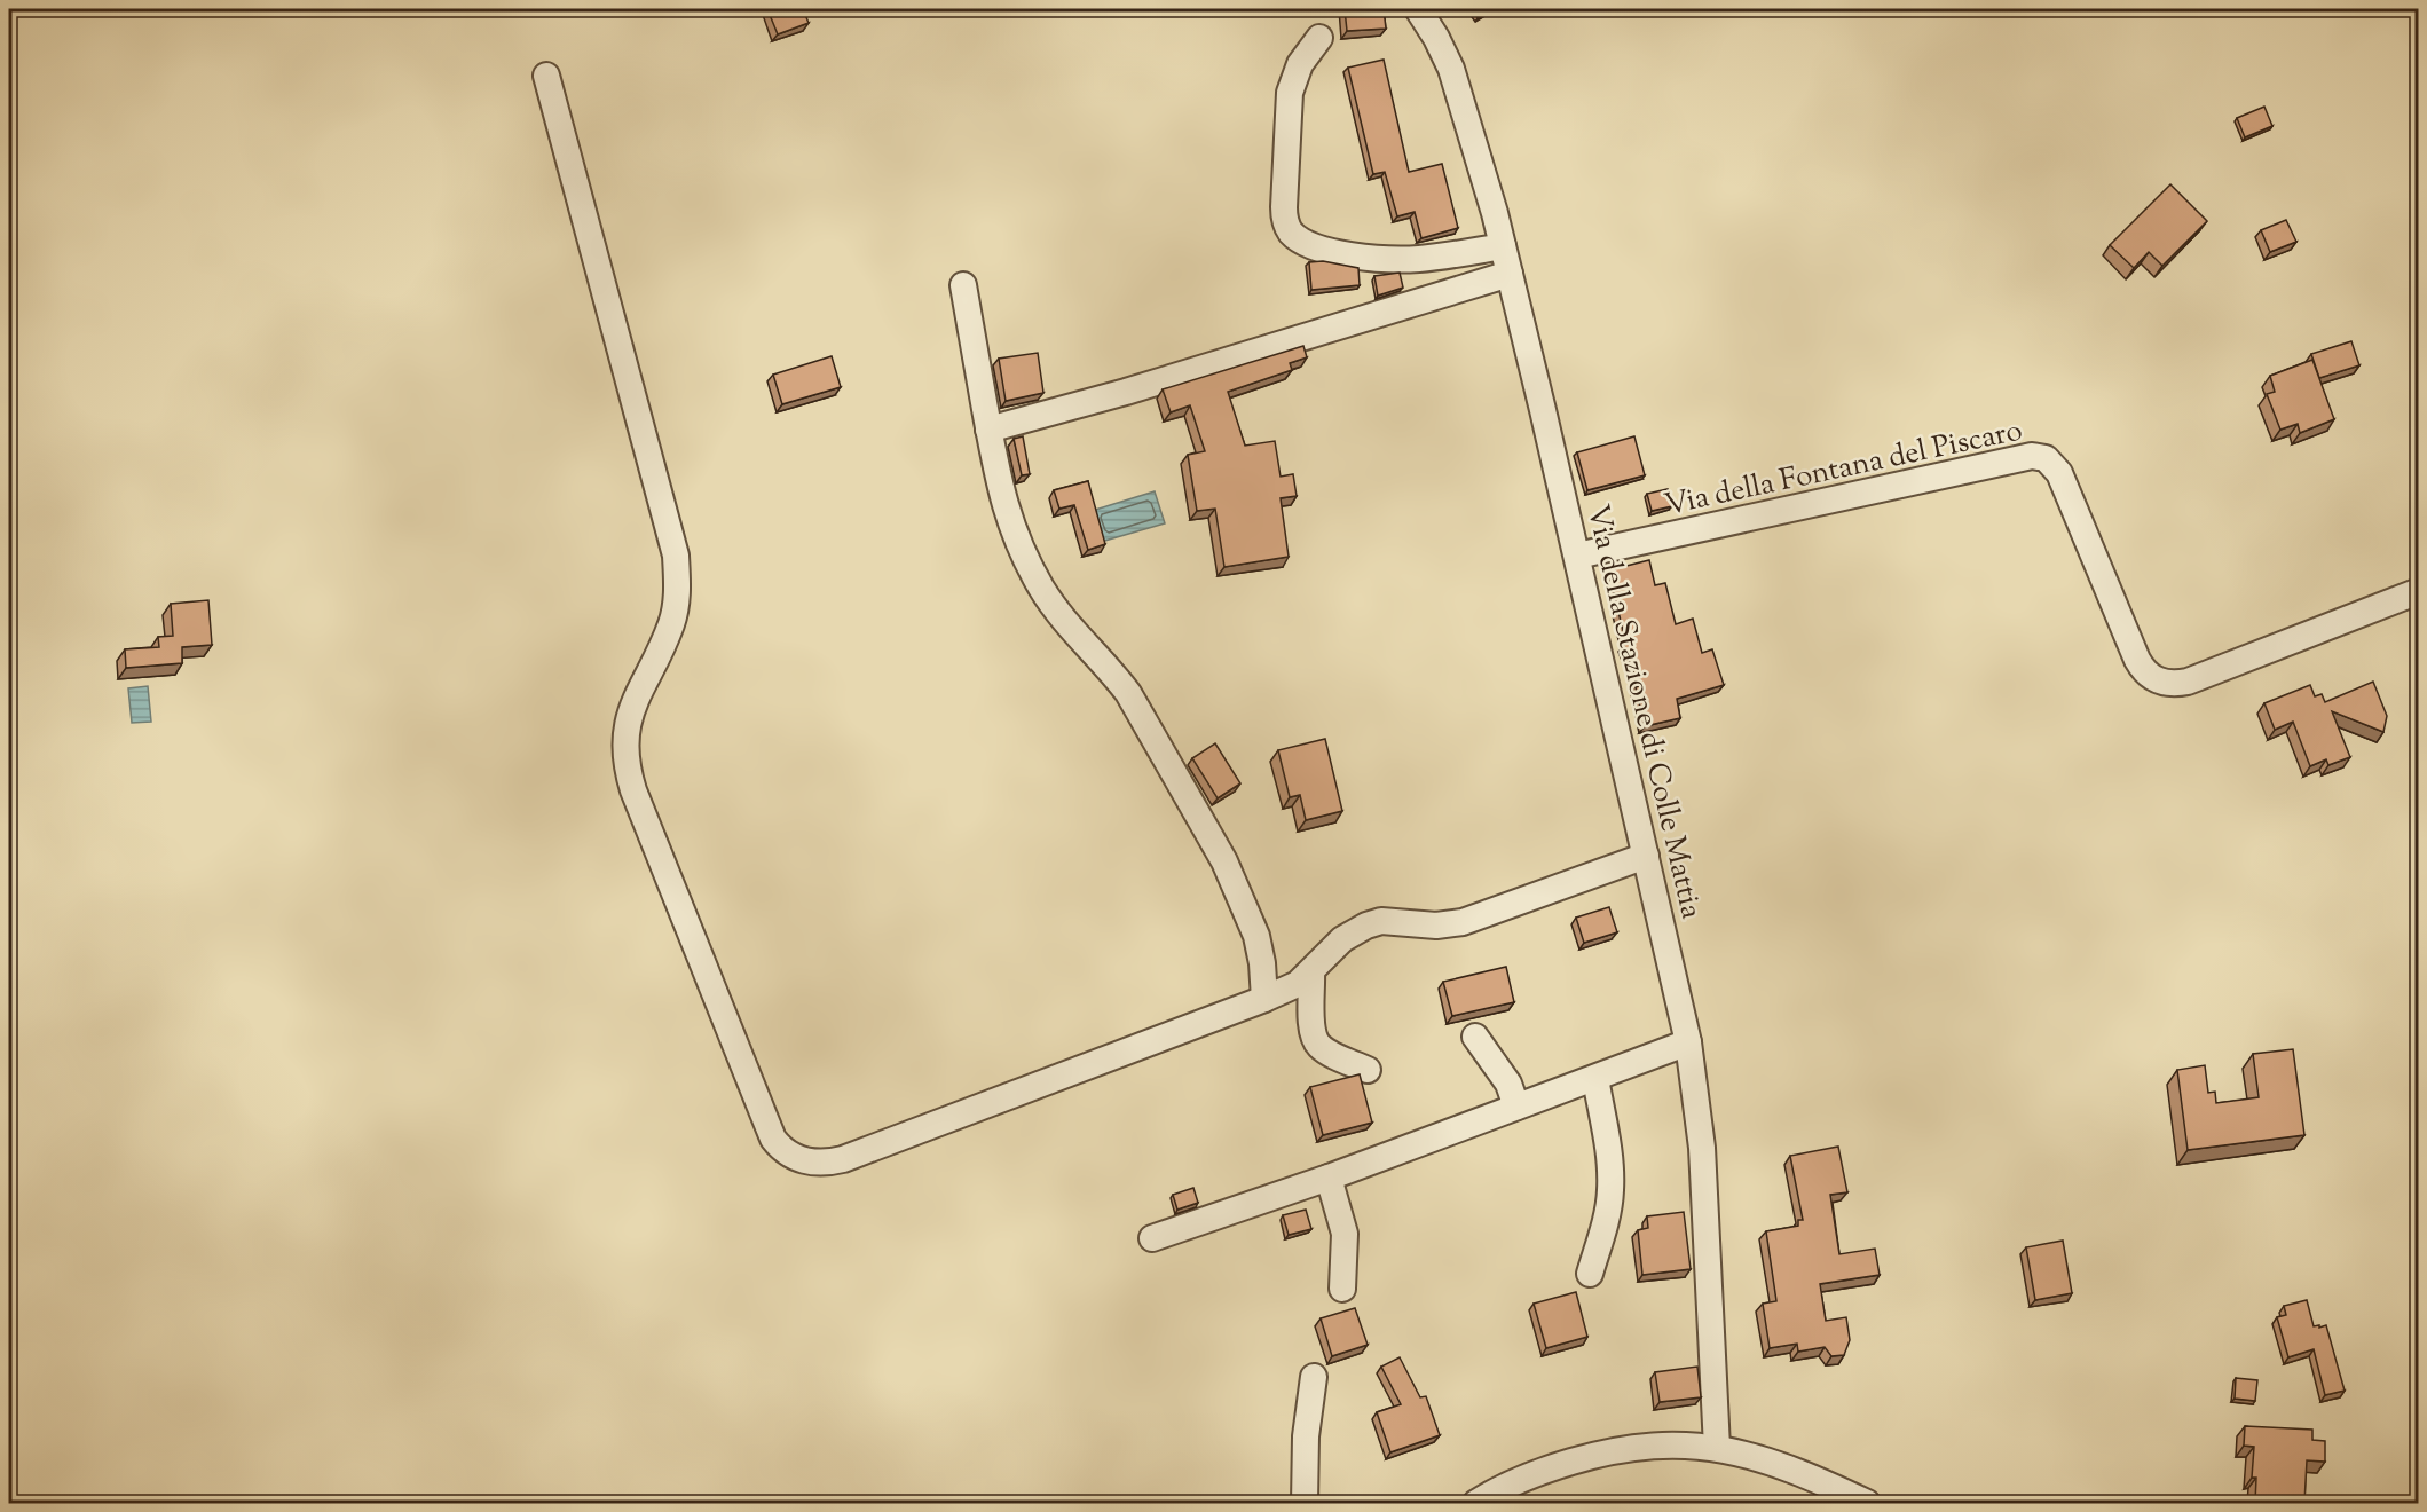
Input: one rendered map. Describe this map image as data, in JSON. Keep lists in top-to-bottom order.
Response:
{
  "streets": {
    "street": ["Via della Fontana del Piscaro", "Via della Stazione di Colle Mattia"]
  },
  "crossings": [
    ["Via della Fontana del Piscaro", "Via della Stazione di Colle Mattia"]
  ]
}
